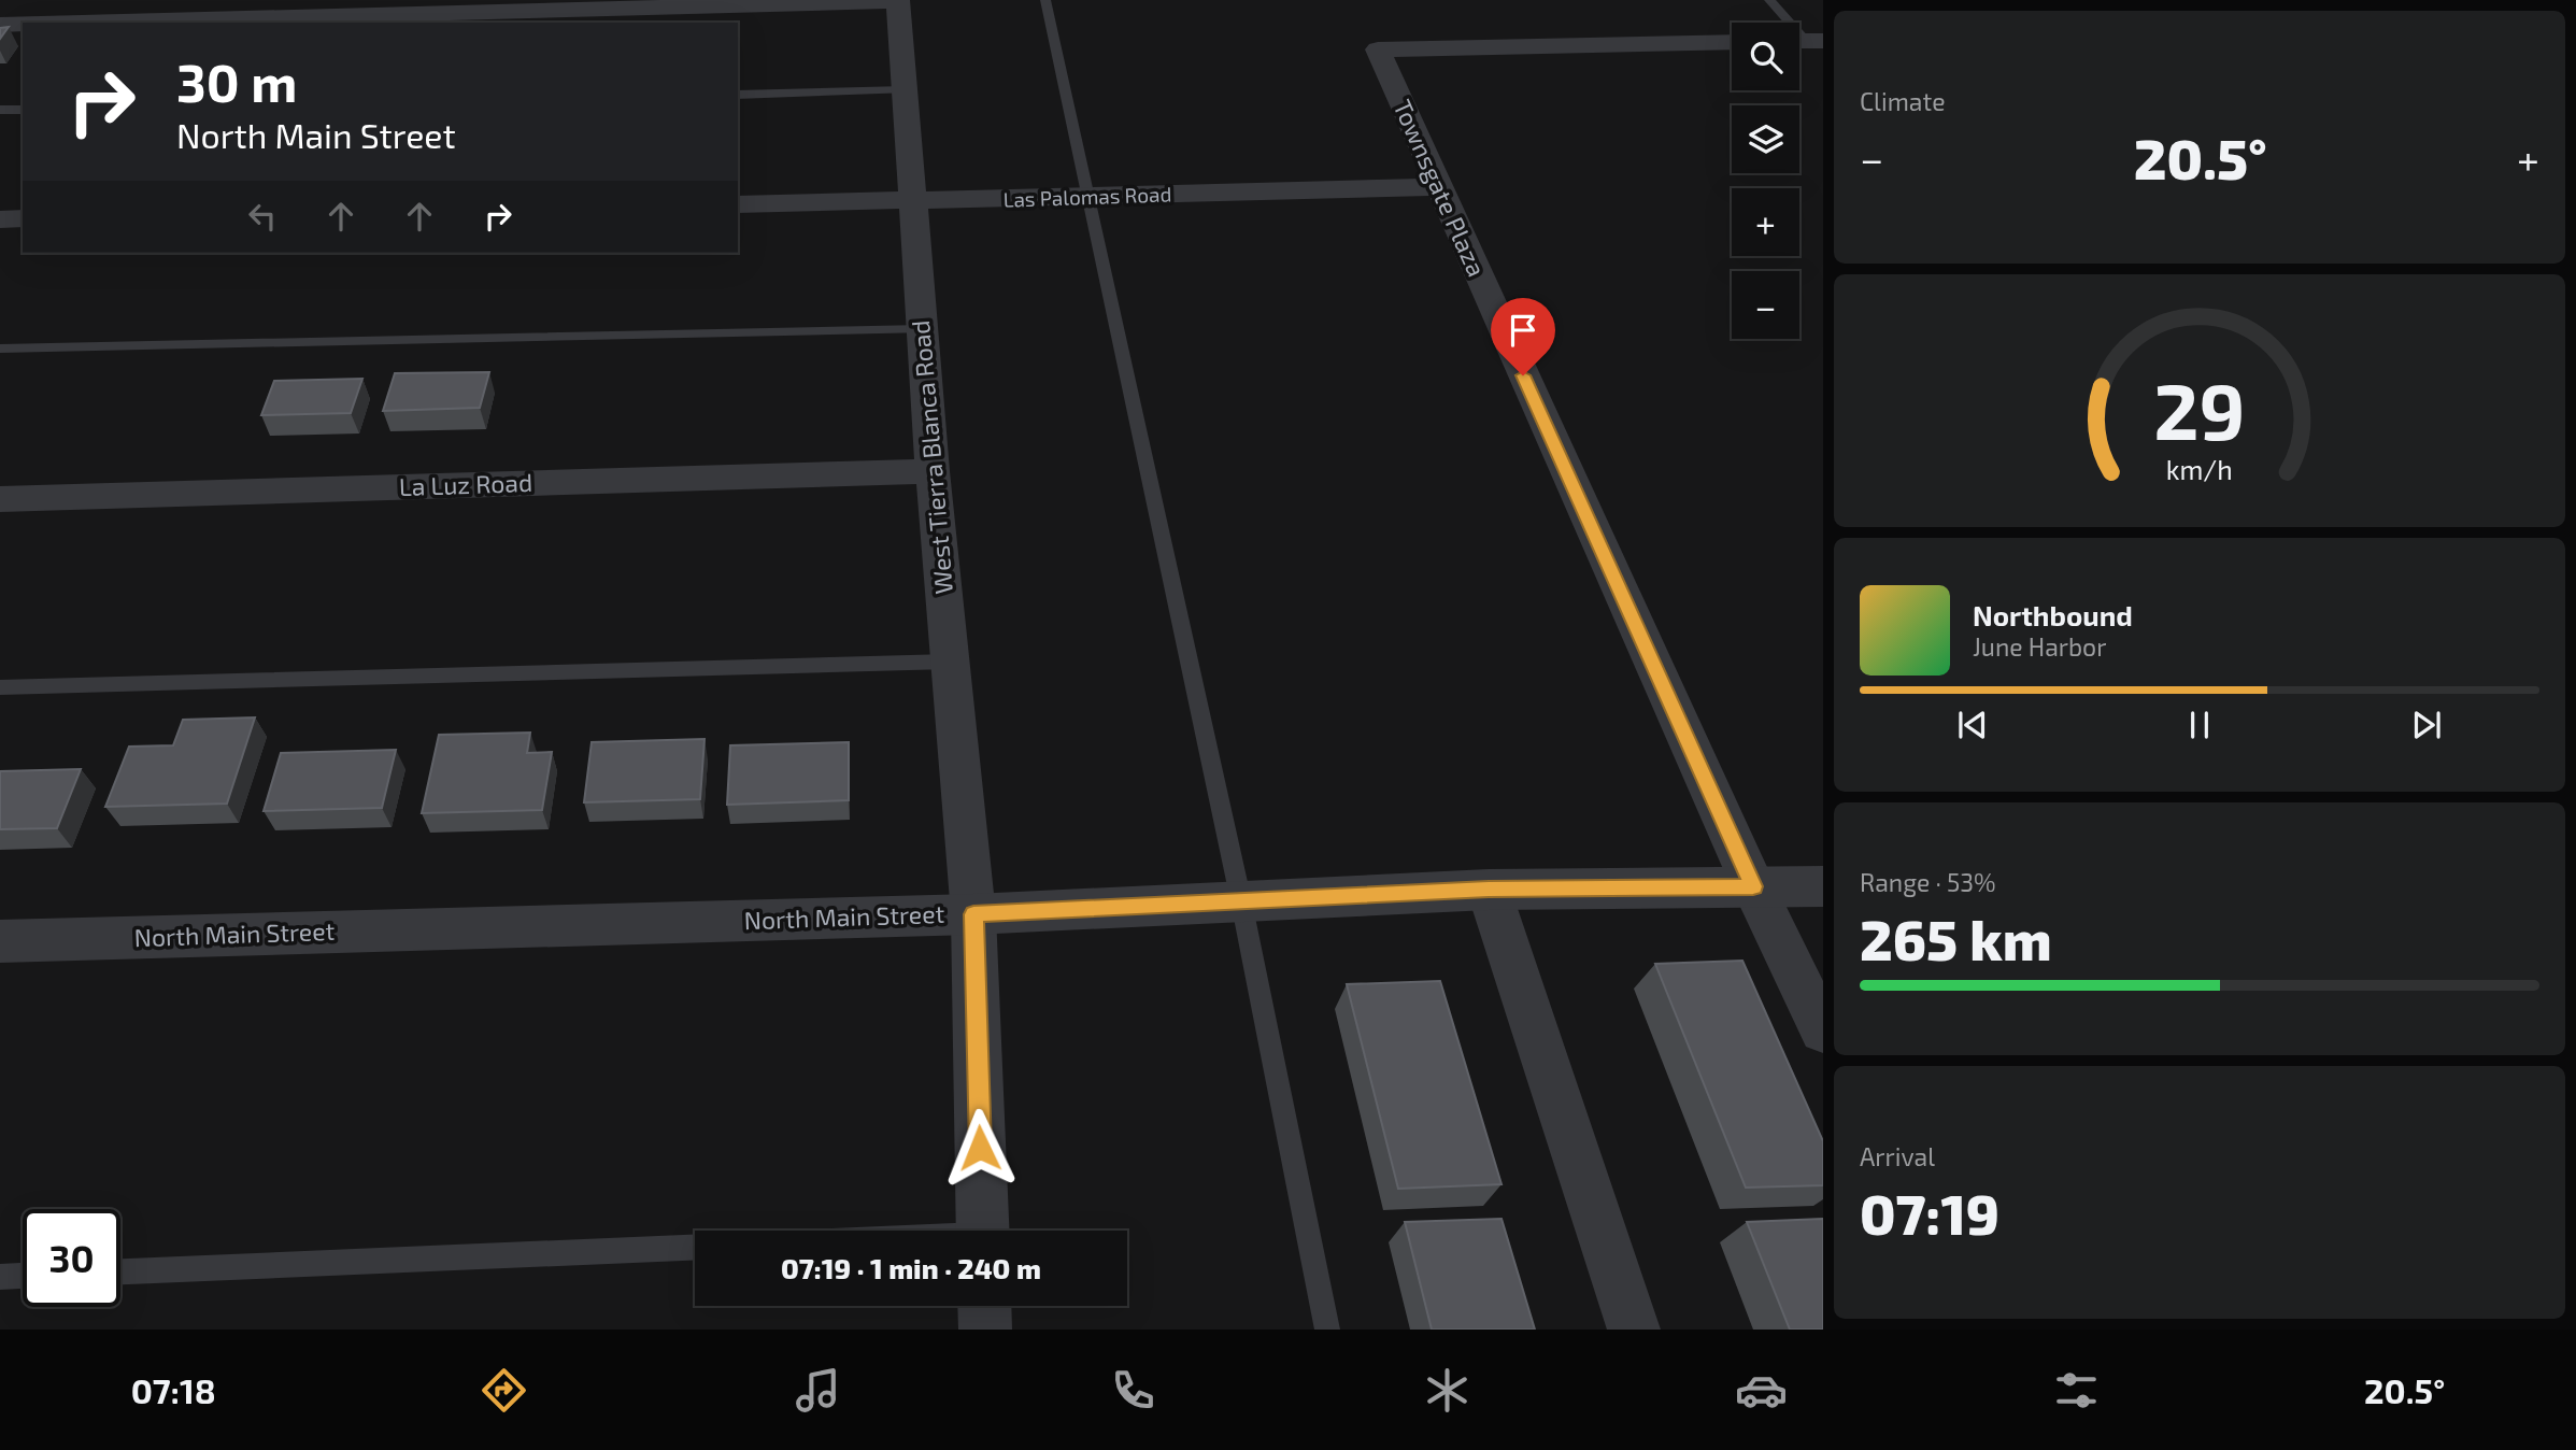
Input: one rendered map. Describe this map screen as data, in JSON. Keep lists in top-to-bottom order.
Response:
{
  "streets": {
    "street": [
      "Townsgate Plaza",
      "Las Palomas Road",
      "West Tierra Blanca Road",
      "La Luz Road",
      "North Main Street"
    ]
  },
  "crossings": [
    ["Townsgate Plaza", "Las Palomas Road"],
    ["Townsgate Plaza", "North Main Street"],
    ["Las Palomas Road", "West Tierra Blanca Road"],
    ["West Tierra Blanca Road", "La Luz Road"],
    ["West Tierra Blanca Road", "North Main Street"]
  ],
  "page": {
    "tile": [
      "Climate",
      ["Range · 53%", "265 km"],
      ["Arrival", "07:19"]
    ],
    "map_buttons": ["+", "−"],
    "turn": ["30 m", "North Main Street"],
    "heat": ["−", "20.5°", "+"],
    "song": ["Northbound", "June Harbor"],
    "limit": "30",
    "trip": "07:19 · 1 min · 240 m",
    "tabs": ["07:18", "20.5°"],
    "gauge": ["29", "km/h"]
  }
}
